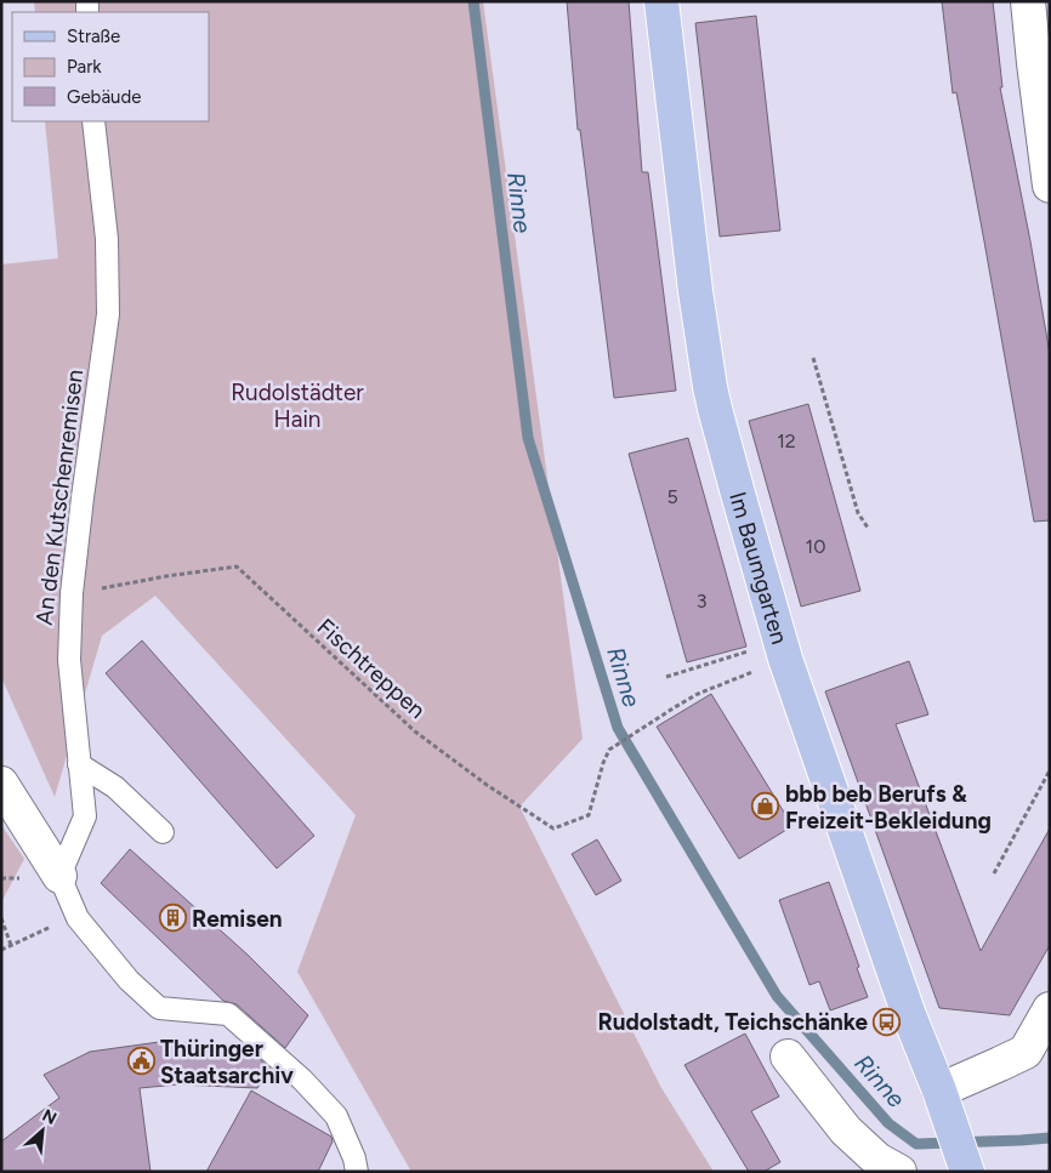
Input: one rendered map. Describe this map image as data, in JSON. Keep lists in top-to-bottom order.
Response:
{
  "streets": {
    "main road": ["Im Baumgarten"],
    "lane": ["An den Kutschenremisen"],
    "path": ["Fischtreppen"]
  },
  "crossings": [
    ["An den Kutschenremisen", "Fischtreppen"],
    ["Im Baumgarten", "Fischtreppen"]
  ],
  "water": ["Rinne"],
  "parks": ["Rudolstädter Hain"],
  "places": {
    "shop": ["bbb beb Berufs & Freizeit-Bekleidung"],
    "building": ["Remisen"],
    "bus stop": ["Rudolstadt, Teichschänke"],
    "public building": ["Thüringer Staatsarchiv"]
  },
  "house_numbers": [
    "12",
    "5",
    "10",
    "3"
  ],
  "legend": ["Straße", "Park", "Gebäude"],
  "north": "top right"
}
